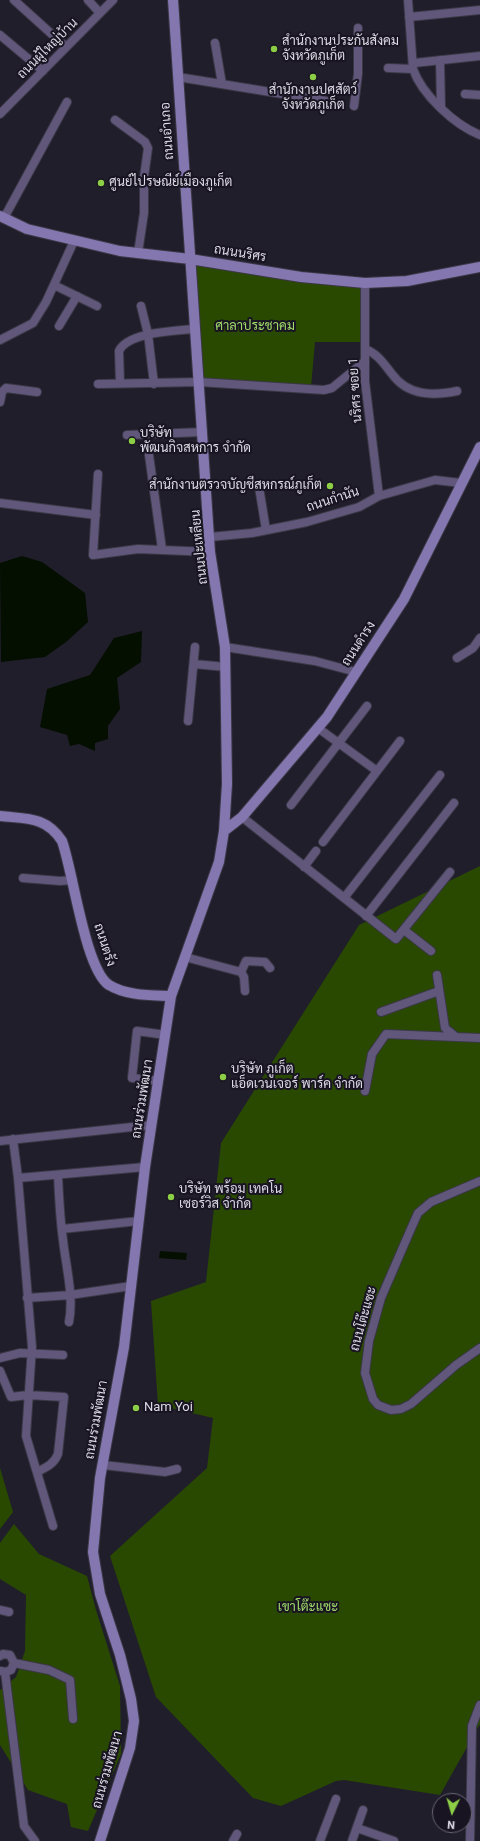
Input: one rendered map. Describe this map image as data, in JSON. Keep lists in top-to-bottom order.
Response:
{
  "streets": {
    "street": [
      "ถนนผู้ใหญ่บ้าน",
      "ถนนอำเภอ",
      "ถนนนริศร",
      "นริศร ซอย 1",
      "ถนนกำนัน",
      "ถนนปะเหลียน",
      "ถนนดำรง",
      "ถนนตรัง",
      "ถนนร่วมพัฒนา",
      "ถนนโต๊ะแซะ"
    ]
  },
  "crossings": [
    ["ถนนอำเภอ", "ถนนนริศร"],
    ["ถนนอำเภอ", "ถนนปะเหลียน"],
    ["ถนนนริศร", "นริศร ซอย 1"],
    ["ถนนนริศร", "ถนนปะเหลียน"],
    ["นริศร ซอย 1", "ถนนกำนัน"],
    ["ถนนกำนัน", "ถนนปะเหลียน"],
    ["ถนนกำนัน", "ถนนดำรง"],
    ["ถนนปะเหลียน", "ถนนดำรง"],
    ["ถนนตรัง", "ถนนร่วมพัฒนา"]
  ],
  "parks": ["ศาลาประชาคม", "เขาโต๊ะแซะ"],
  "places": [
    "สำนักงานประกันสังคม จังหวัดภูเก็ต",
    "สำนักงานปศุสัตว์ จังหวัดภูเก็ต",
    "ศูนย์ไปรษณีย์เมืองภูเก็ต",
    "บริษัท พัฒนกิจสหการ จำกัด",
    "สำนักงานตรวจบัญชีสหกรณ์ภูเก็ต",
    "บริษัท ภูเก็ต แอ็ดเวนเจอร์ พาร์ค จำกัด",
    "บริษัท พร้อม เทคโน เซอร์วิส จำกัด",
    "Nam Yoi"
  ],
  "north": "bottom"
}
